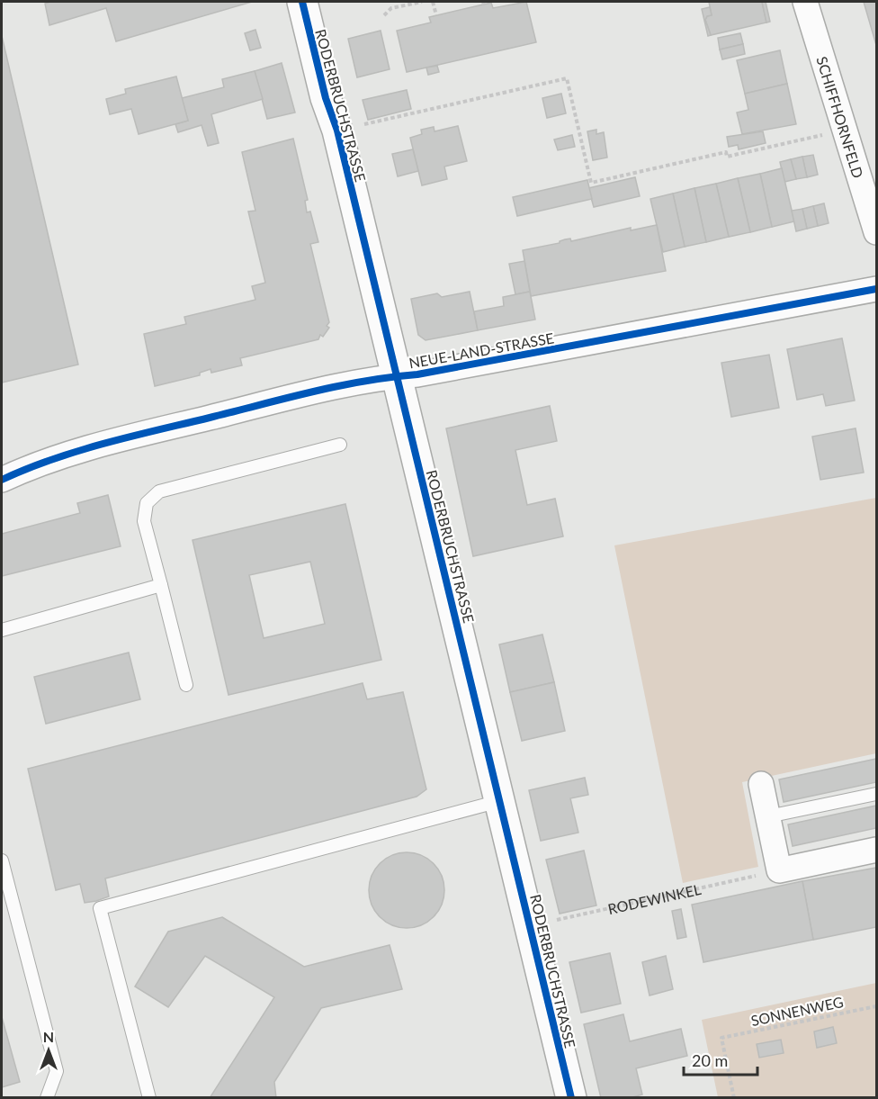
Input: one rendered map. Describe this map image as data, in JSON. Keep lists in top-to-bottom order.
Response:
{
  "streets": {
    "street": ["RODERBRUCHSTRASSE", "SCHIFFHORNFELD", "NEUE-LAND-STRASSE"],
    "path": ["RODEWINKEL", "SONNENWEG"]
  },
  "crossings": [
    ["RODERBRUCHSTRASSE", "NEUE-LAND-STRASSE"],
    ["RODERBRUCHSTRASSE", "RODEWINKEL"]
  ],
  "scale_bar": "20 m",
  "north": "top"
}
